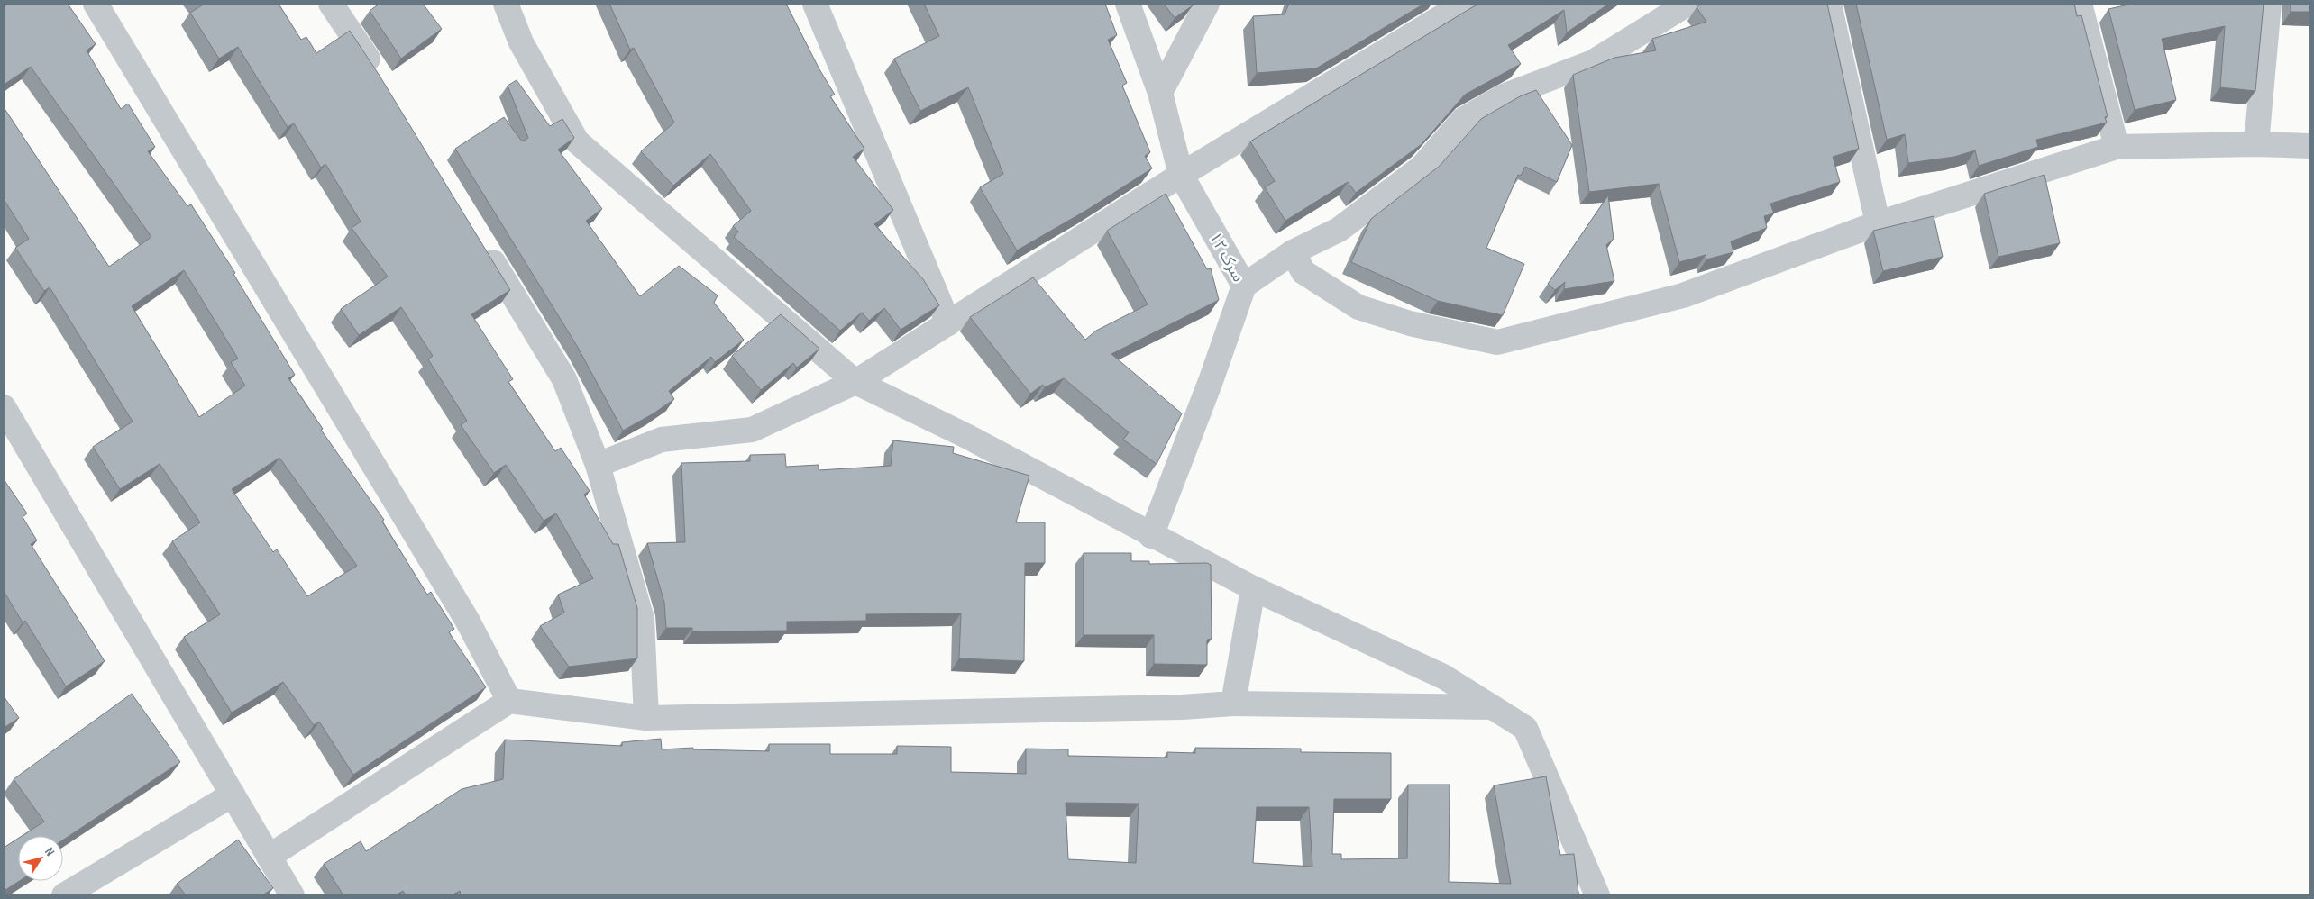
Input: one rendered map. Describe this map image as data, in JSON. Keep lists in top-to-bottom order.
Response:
{
  "streets": {
    "street": ["سرک ۱۲"]
  },
  "north": "top right"
}
